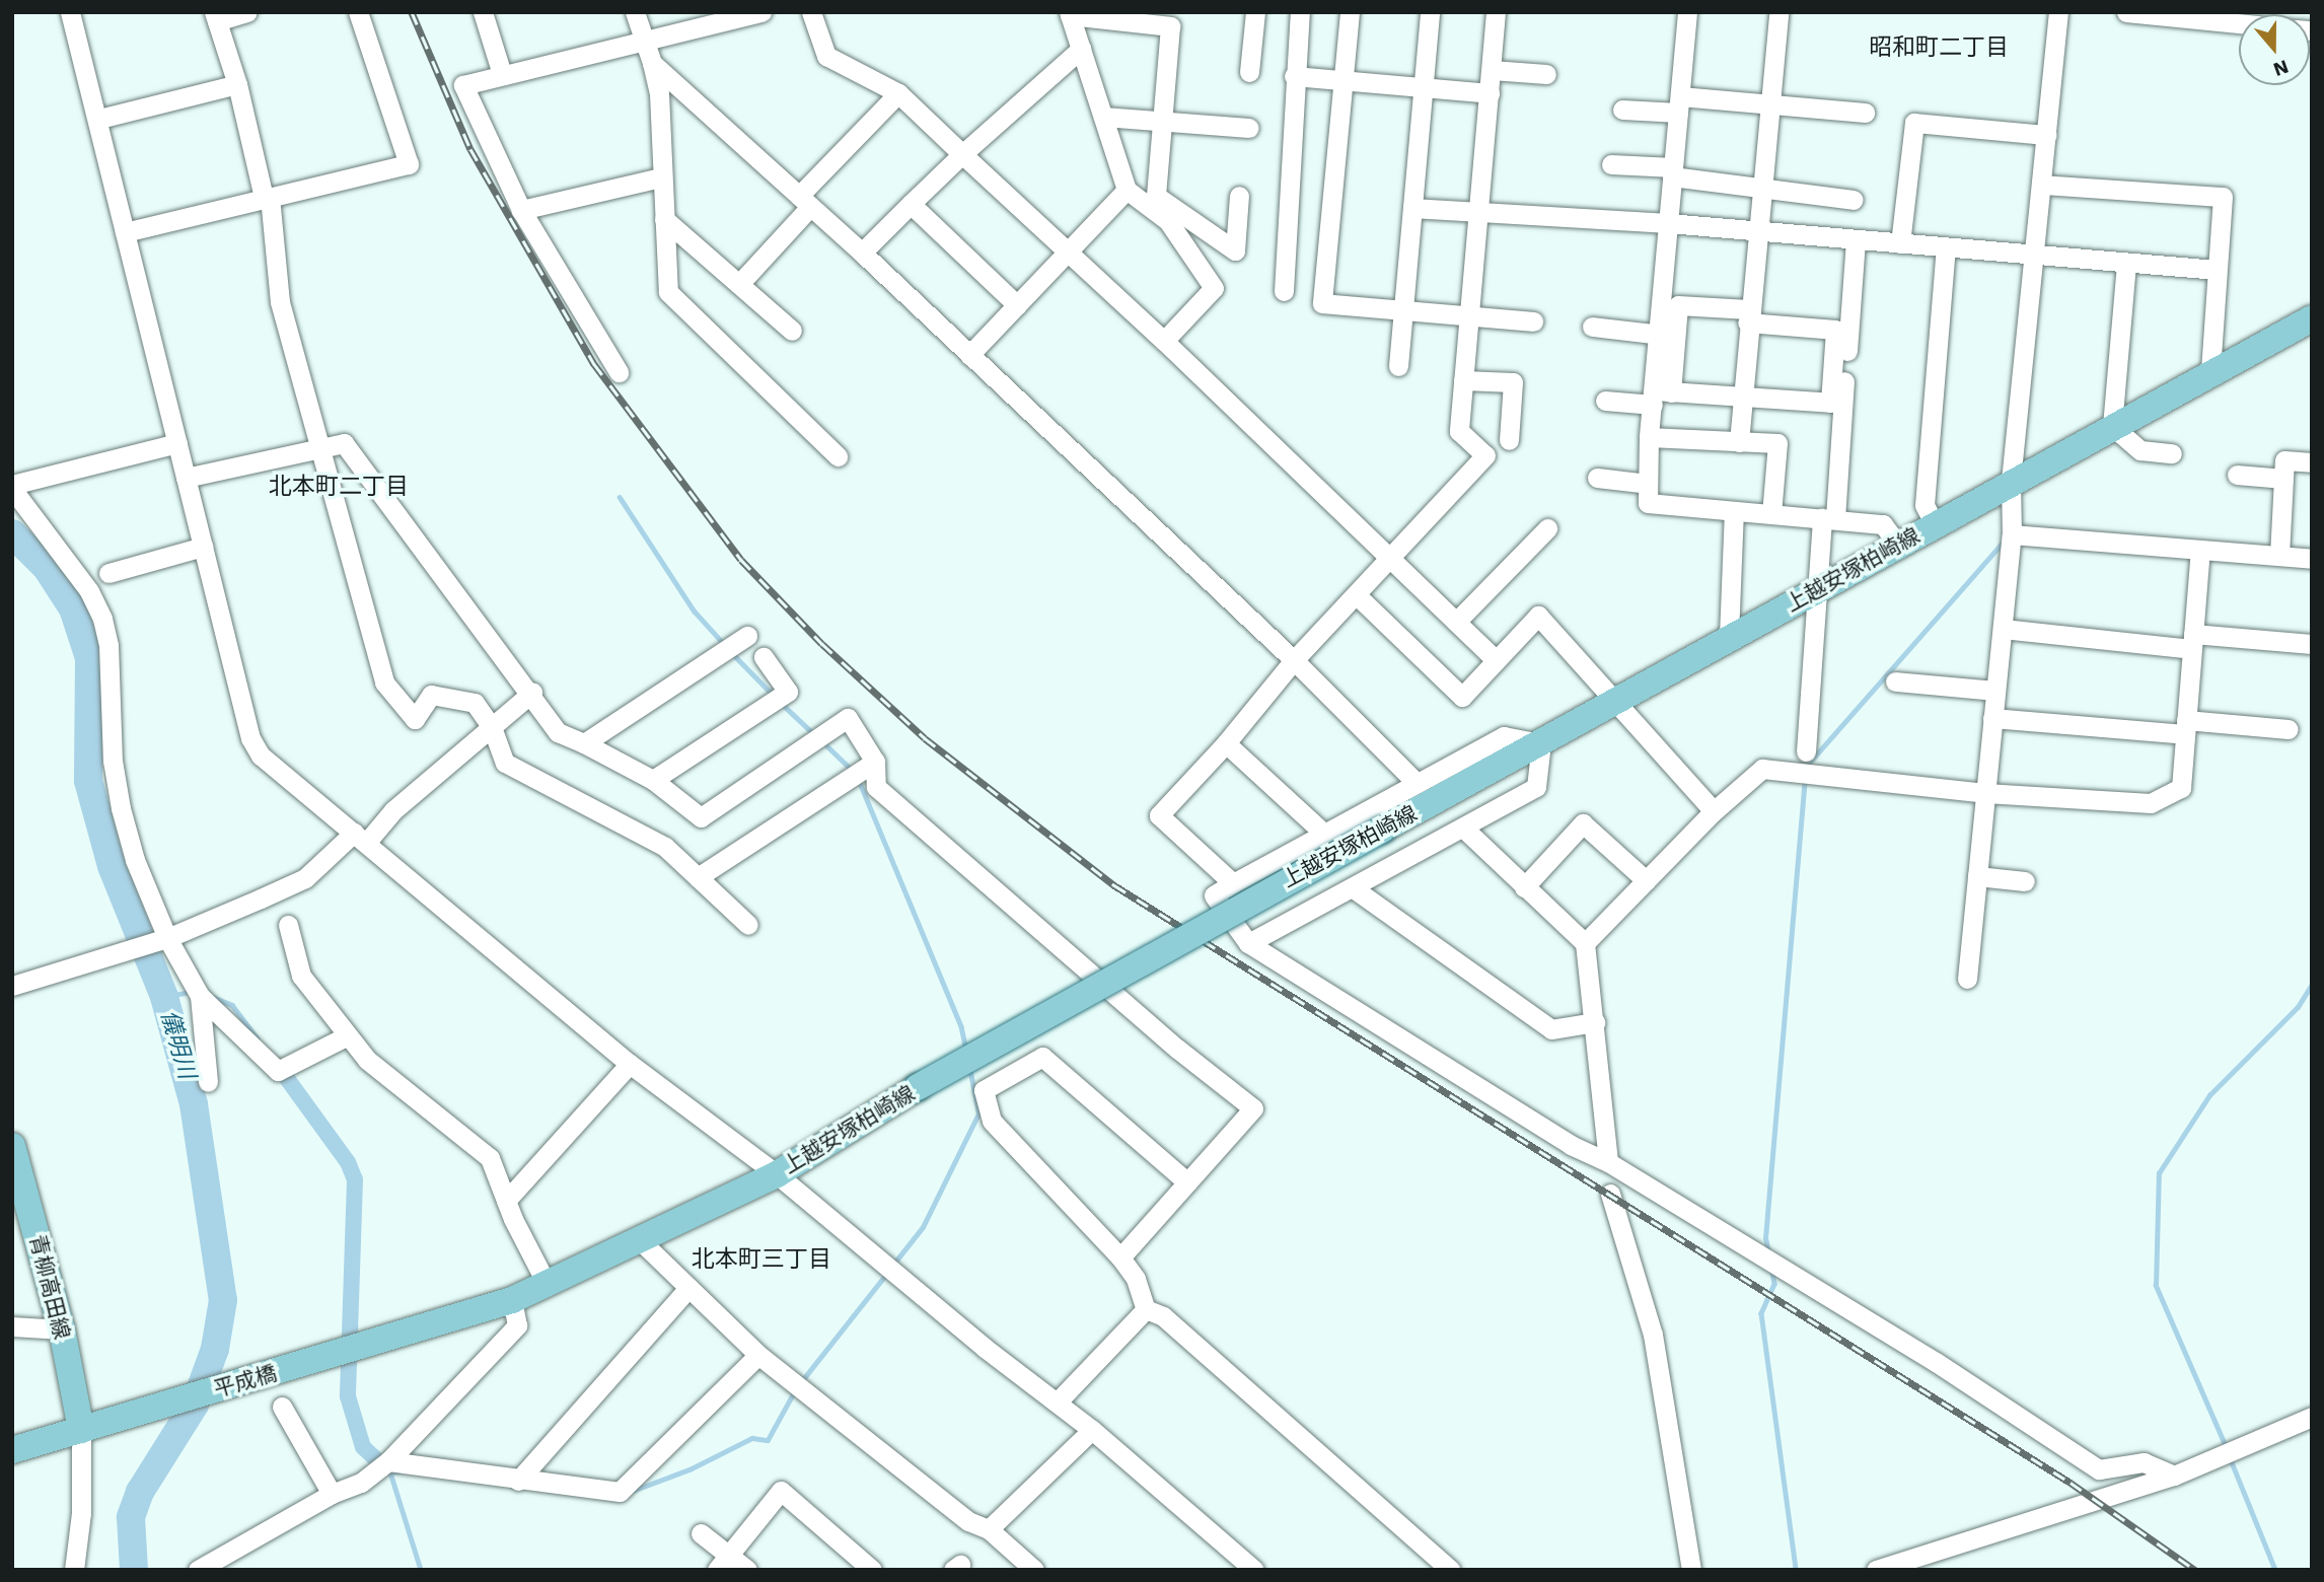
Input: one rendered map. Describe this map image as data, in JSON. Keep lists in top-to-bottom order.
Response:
{
  "streets": {
    "main road": ["上越安塚柏崎線", "青柳高田線", "平成橋"]
  },
  "crossings": [
    ["上越安塚柏崎線", "平成橋"],
    ["青柳高田線", "平成橋"]
  ],
  "districts": ["昭和町二丁目", "北本町二丁目", "北本町三丁目"],
  "water": ["儀明川"],
  "north": "bottom"
}
